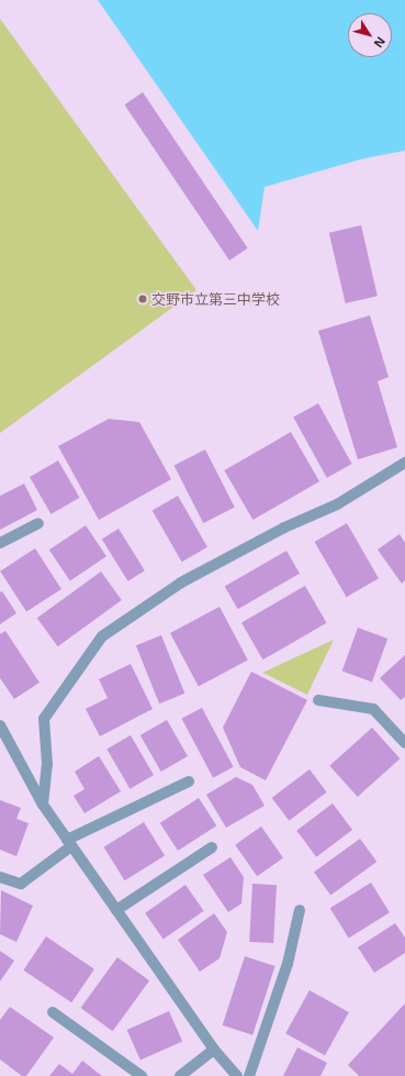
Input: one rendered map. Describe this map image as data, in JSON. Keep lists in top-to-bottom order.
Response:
{
  "places": ["交野市立第三中学校"],
  "north": "bottom right"
}
